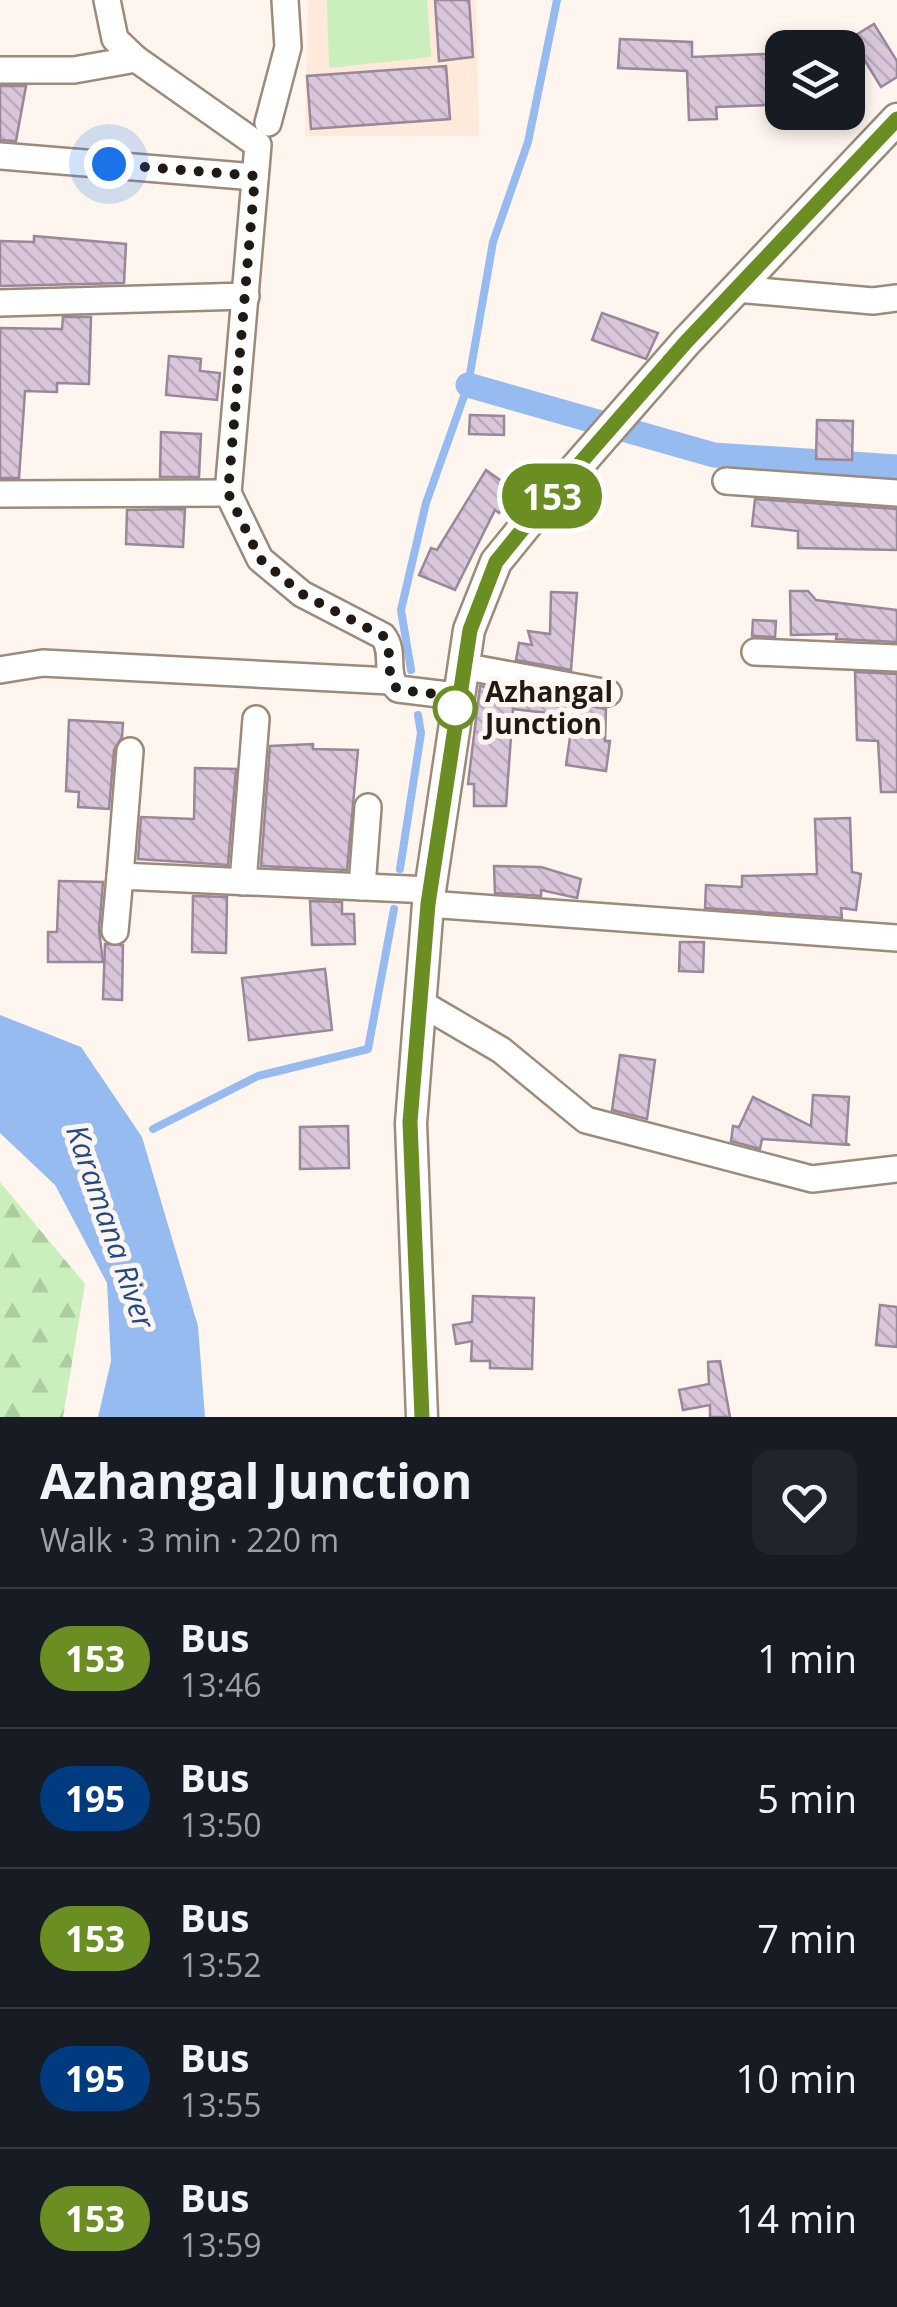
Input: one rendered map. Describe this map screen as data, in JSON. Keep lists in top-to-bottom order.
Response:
{
  "water": ["Karamana River"],
  "places": ["Azhangal Junction"],
  "lines": ["bus line 153"],
  "page": {
    "on_map": "153",
    "heading": ["Azhangal Junction", "Walk · 3 min · 220 m"],
    "list": [
      {
        "mark": "153",
        "name": "Bus",
        "note": "13:46",
        "value": "1 min"
      },
      {
        "mark": "195",
        "name": "Bus",
        "note": "13:50",
        "value": "5 min"
      },
      {
        "mark": "153",
        "name": "Bus",
        "note": "13:52",
        "value": "7 min"
      },
      {
        "mark": "195",
        "name": "Bus",
        "note": "13:55",
        "value": "10 min"
      },
      {
        "mark": "153",
        "name": "Bus",
        "note": "13:59",
        "value": "14 min"
      }
    ]
  }
}
